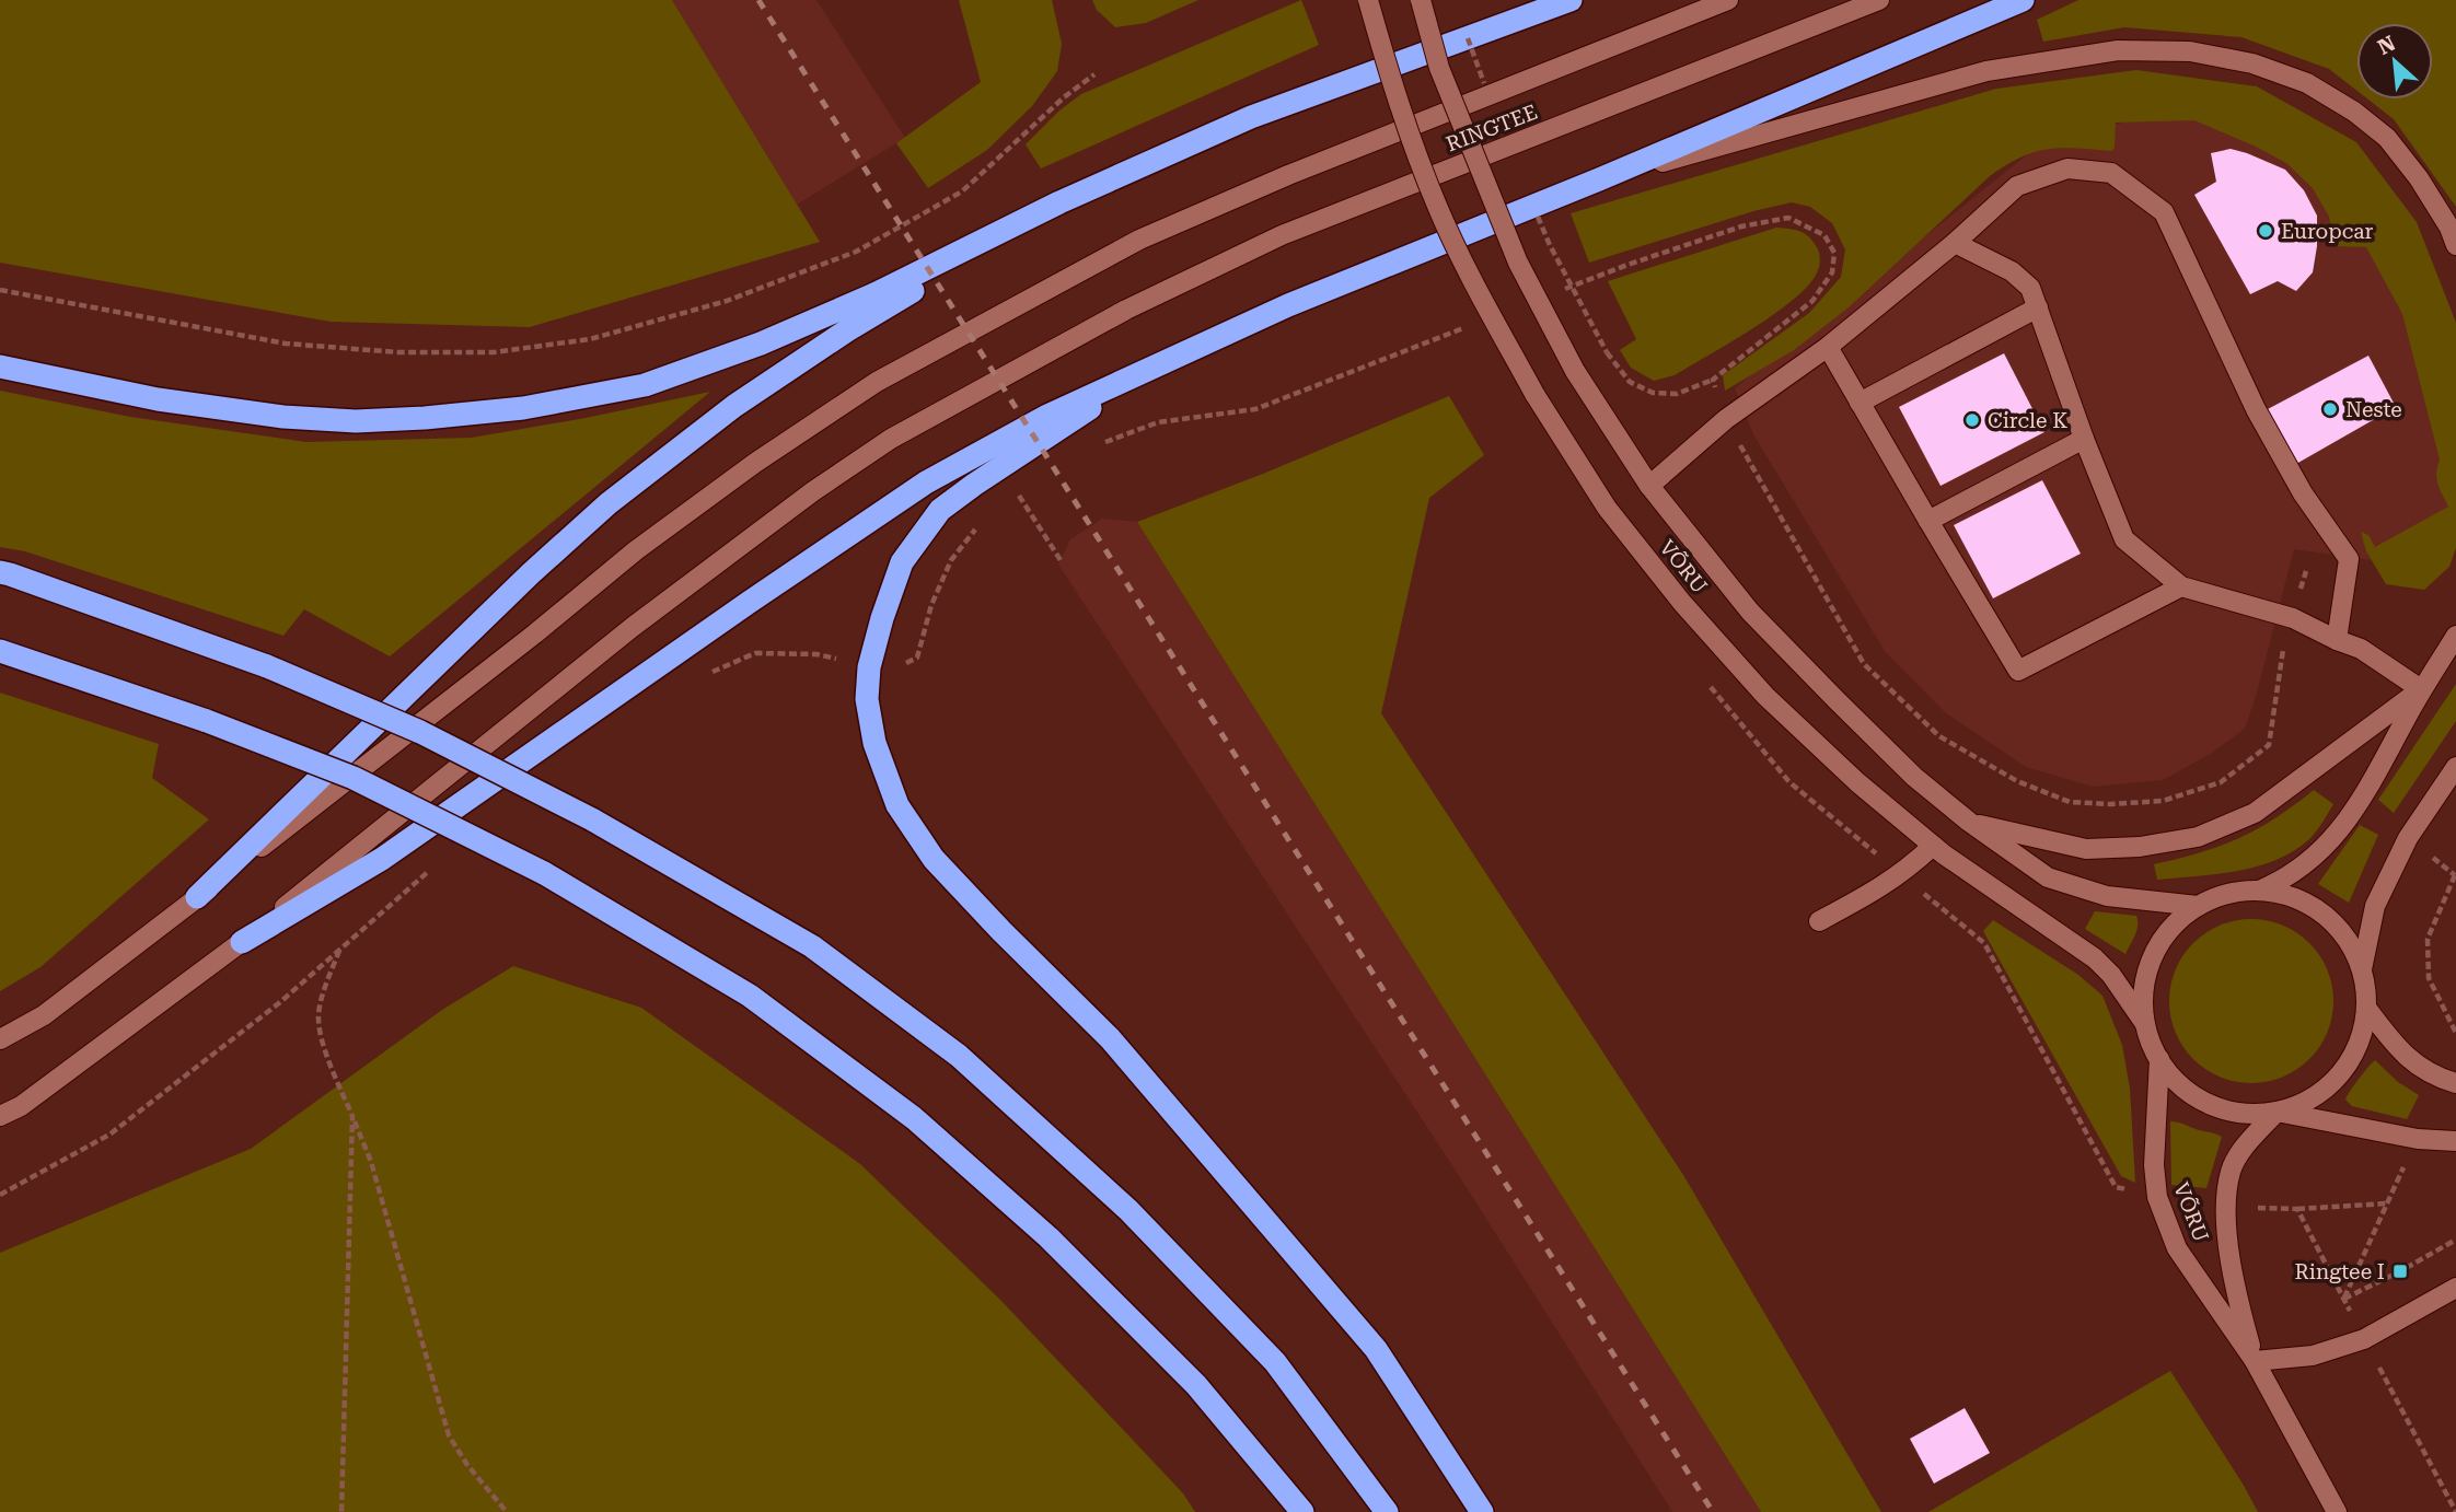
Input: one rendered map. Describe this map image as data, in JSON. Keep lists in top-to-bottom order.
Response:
{
  "streets": {
    "main road": ["RINGTEE", "VÕRU"]
  },
  "places": {
    "other": ["Europcar", "Neste", "Circle K"],
    "transit": ["Ringtee I"]
  },
  "north": "top left"
}
